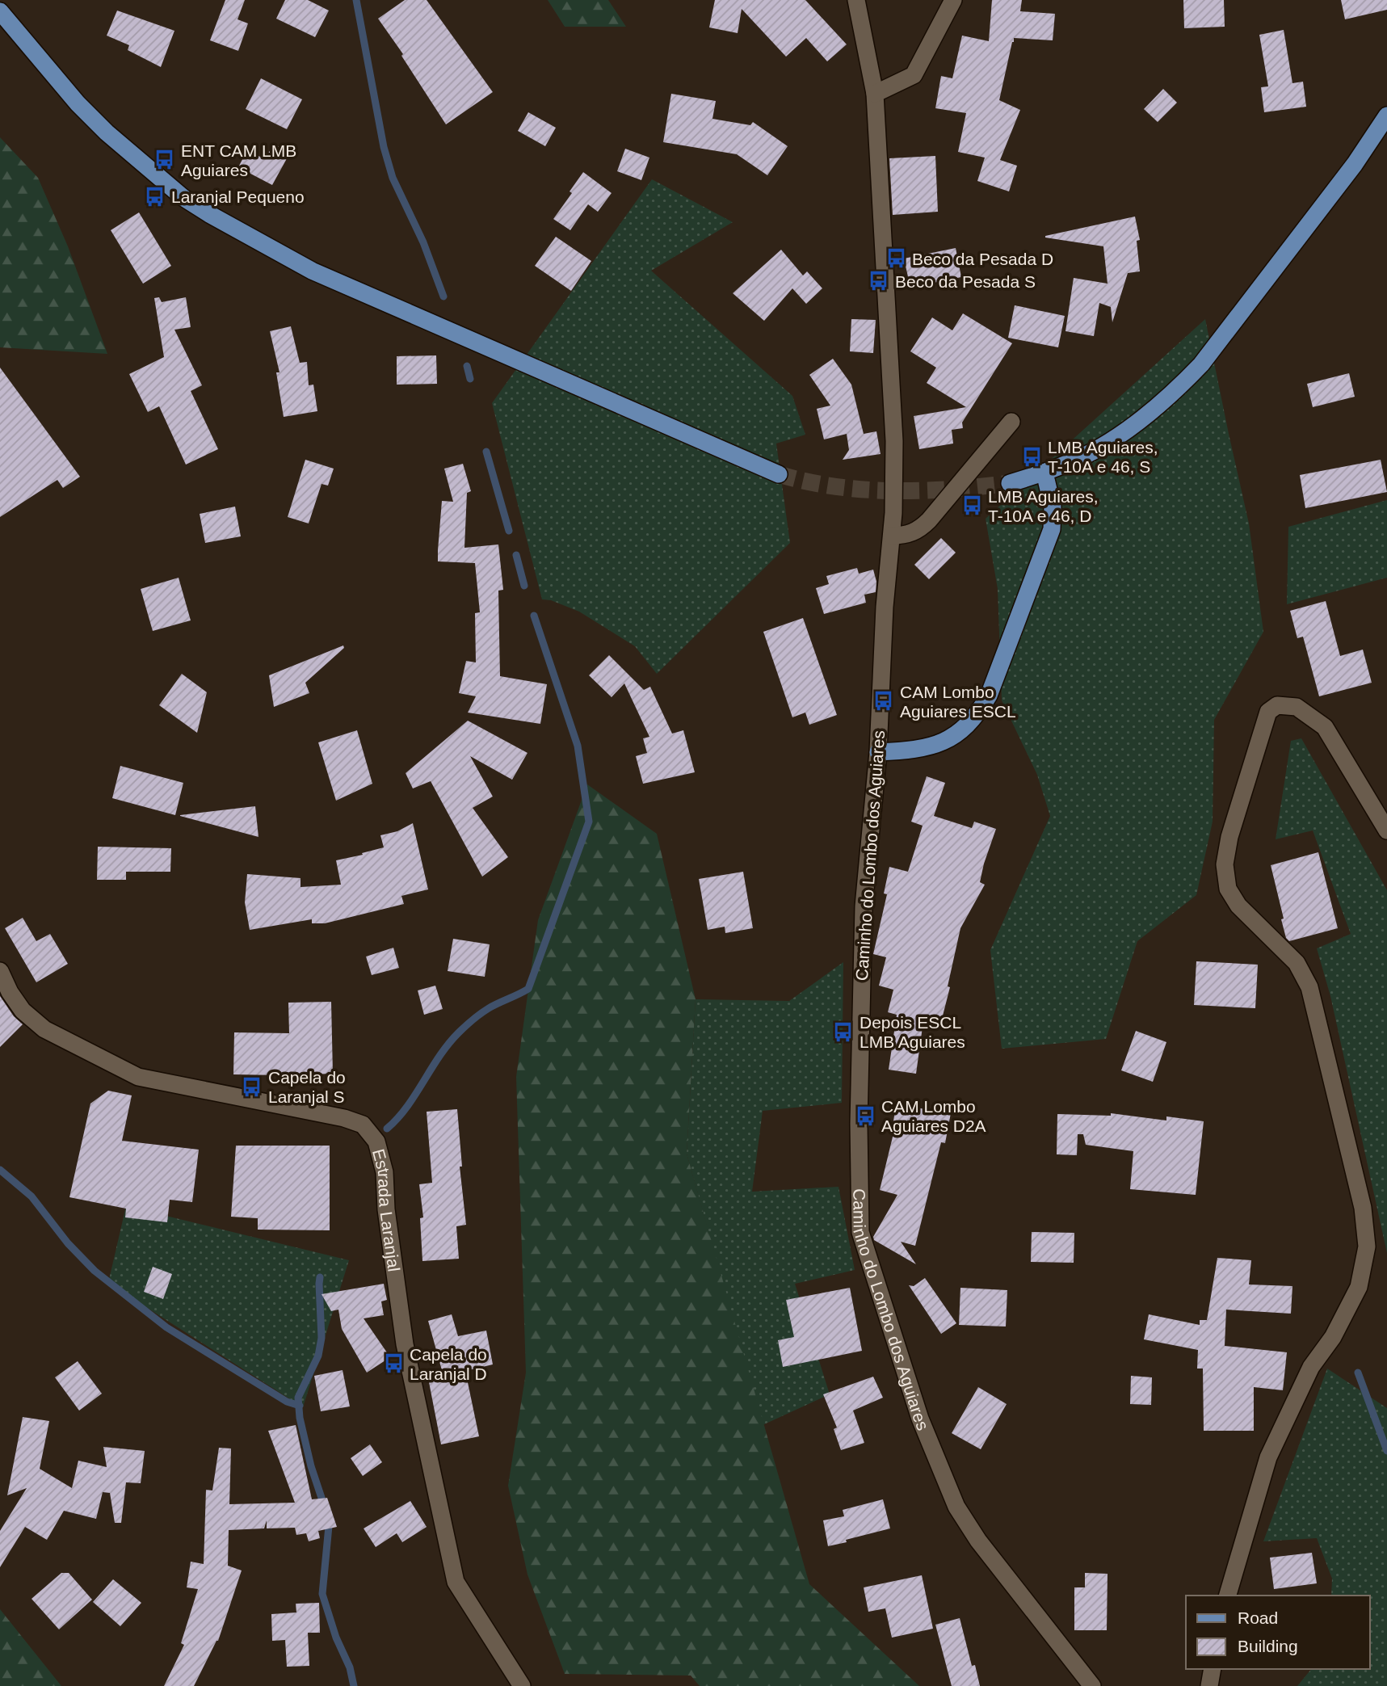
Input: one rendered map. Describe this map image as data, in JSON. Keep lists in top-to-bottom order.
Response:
{
  "streets": {
    "street": ["Caminho do Lombo dos Aguiares", "Estrada Laranjal"]
  },
  "places": {
    "bus stop": [
      "ENT CAM LMB Aguiares",
      "Laranjal Pequeno",
      "Beco da Pesada D",
      "Beco da Pesada S",
      "LMB Aguiares, T-10A e 46, S",
      "LMB Aguiares, T-10A e 46, D",
      "CAM Lombo Aguiares ESCL",
      "Depois ESCL LMB Aguiares",
      "Capela do Laranjal S",
      "CAM Lombo Aguiares D2A",
      "Capela do Laranjal D"
    ]
  },
  "legend": ["Road", "Building"]
}
